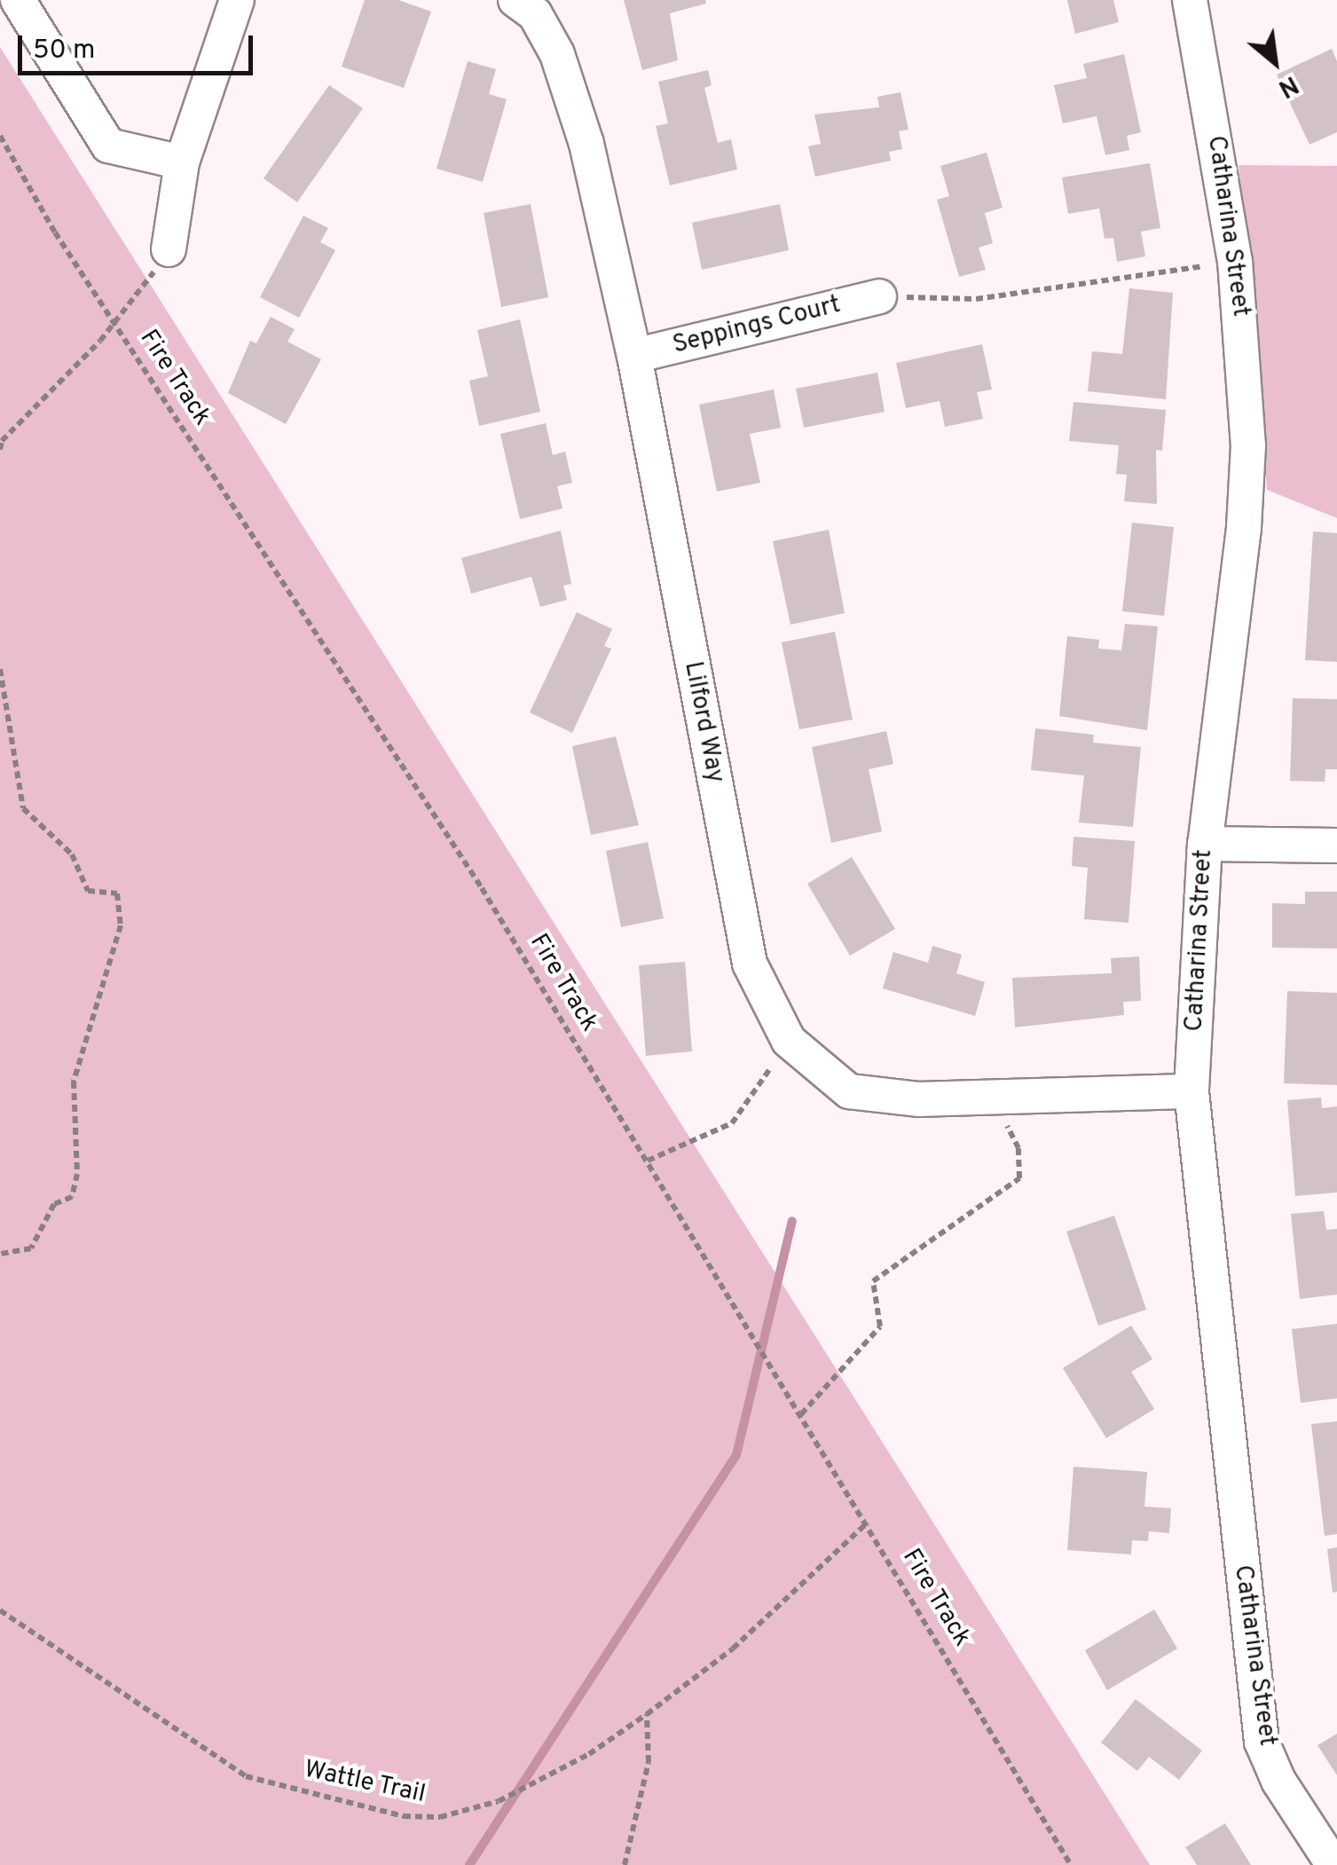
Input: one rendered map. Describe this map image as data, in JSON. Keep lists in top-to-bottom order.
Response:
{
  "streets": {
    "street": ["Catharina Street", "Seppings Court", "Lilford Way"],
    "path": ["Fire Track", "Wattle Trail"]
  },
  "crossings": [
    ["Catharina Street", "Lilford Way"],
    ["Seppings Court", "Lilford Way"],
    ["Fire Track", "Wattle Trail"]
  ],
  "scale_bar": "50 m",
  "north": "bottom right"
}
